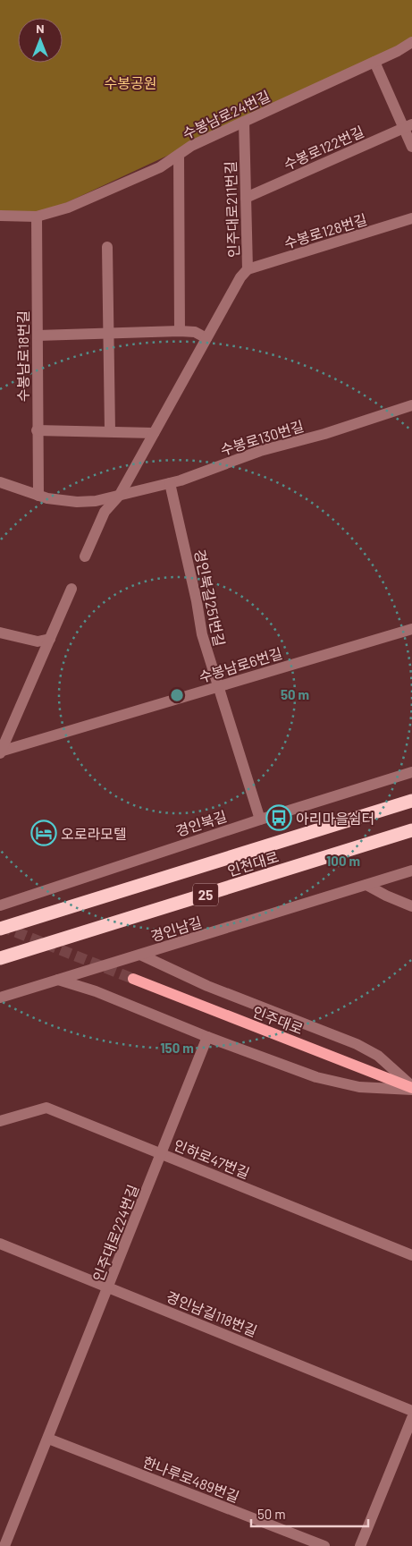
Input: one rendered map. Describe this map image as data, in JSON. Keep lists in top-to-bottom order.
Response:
{
  "streets": {
    "highway": ["인천대로", "25"],
    "main road": ["인주대로"],
    "street": [
      "수봉남로24번길",
      "수봉로122번길",
      "인주대로211번길",
      "수봉로128번길",
      "수봉남로18번길",
      "수봉로130번길",
      "경인북길251번길",
      "수봉남로6번길",
      "경인북길",
      "경인남길",
      "인하로47번길",
      "인주대로224번길",
      "경인남길118번길",
      "한나루로489번길"
    ]
  },
  "crossings": [
    ["수봉남로24번길", "인주대로211번길"],
    ["수봉남로24번길", "수봉남로18번길"],
    ["수봉로122번길", "인주대로211번길"],
    ["인주대로211번길", "수봉로128번길"],
    ["인주대로211번길", "수봉로130번길"],
    ["수봉로130번길", "경인북길251번길"],
    ["경인북길251번길", "수봉남로6번길"],
    ["경인북길251번길", "경인북길"],
    ["인하로47번길", "인주대로224번길"],
    ["인주대로224번길", "경인남길118번길"],
    ["인주대로224번길", "한나루로489번길"]
  ],
  "parks": ["수봉공원"],
  "places": {
    "bus stop": ["아리마을쉼터"],
    "hotel": ["오로라모텔"]
  },
  "scale_bar": "50 m",
  "north": "top",
  "rings": ["50 m", "100 m", "150 m"]
}
